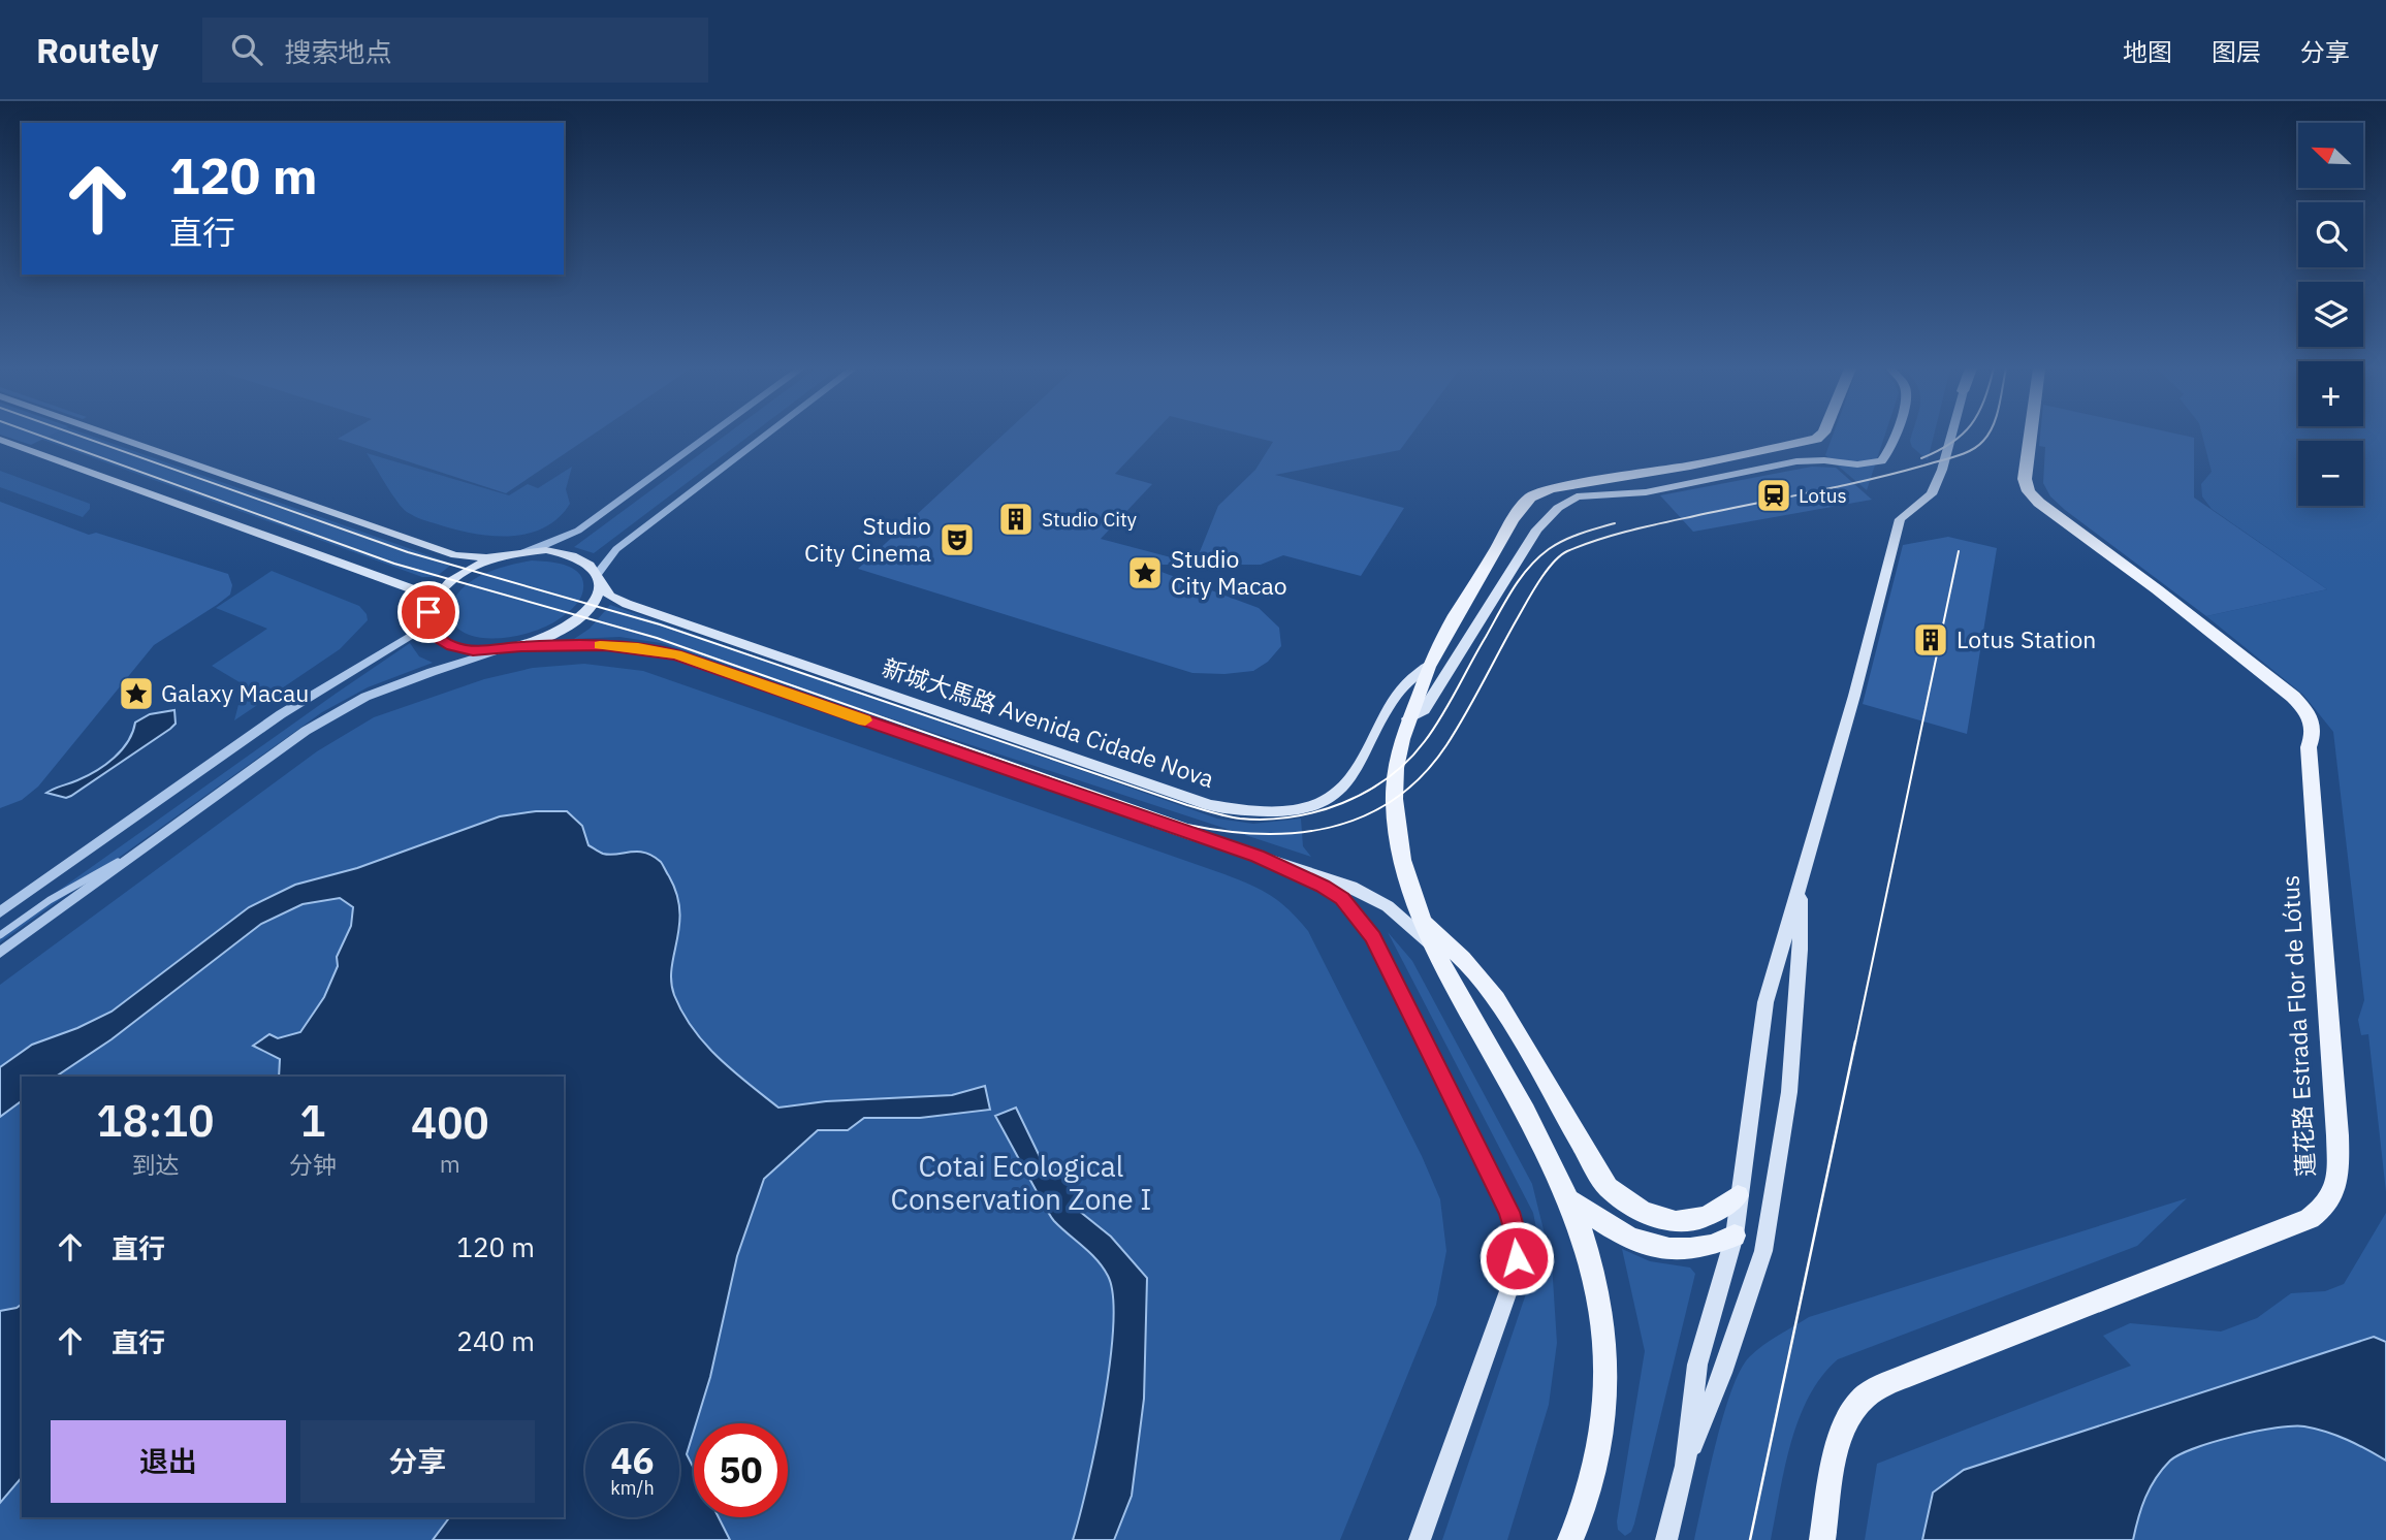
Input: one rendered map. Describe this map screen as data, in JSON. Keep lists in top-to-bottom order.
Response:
{
  "streets": {
    "main road": ["新城大馬路 Avenida Cidade Nova", "蓮花路 Estrada Flor de Lótus"]
  },
  "parks": ["Cotai Ecological Conservation Zone I"],
  "places": {
    "station": ["Lotus"],
    "building": ["Studio City", "Lotus Station"],
    "theatre": ["Studio City Cinema"],
    "place": ["Studio City Macao", "Galaxy Macau"]
  },
  "north": "top left",
  "page": {
    "header": "Routely",
    "search": "搜索地点",
    "nav": ["地图", "图层", "分享"],
    "map_buttons": ["+", "−"],
    "turn": ["120 m", "直行"],
    "eta": [
      "18:10",
      "到达",
      "1",
      "分钟",
      "400",
      "m"
    ],
    "list": [
      {
        "name": "直行",
        "value": "120 m"
      },
      {
        "name": "直行",
        "value": "240 m"
      }
    ],
    "buttons": ["退出", "分享"],
    "speed": "46 km/h",
    "limit": "50"
  }
}
